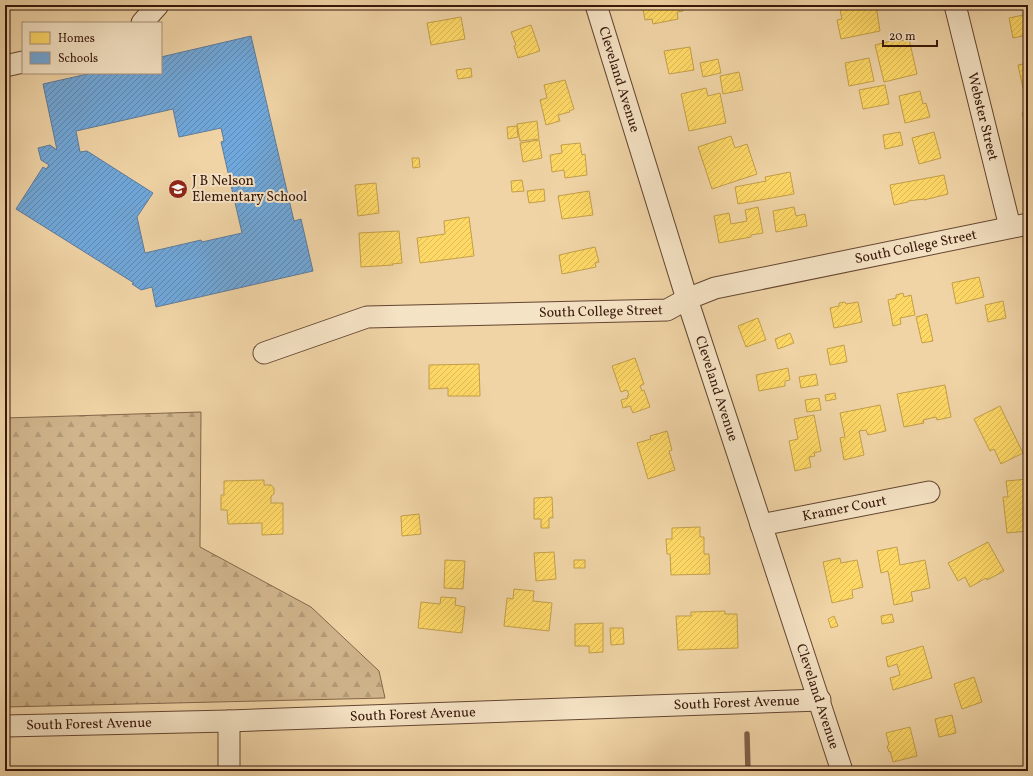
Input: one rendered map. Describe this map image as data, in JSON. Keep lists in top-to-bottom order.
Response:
{
  "streets": {
    "street": [
      "Cleveland Avenue",
      "Webster Street",
      "South College Street",
      "Kramer Court",
      "South Forest Avenue"
    ]
  },
  "crossings": [
    ["Cleveland Avenue", "South College Street"],
    ["Cleveland Avenue", "Kramer Court"],
    ["Cleveland Avenue", "South Forest Avenue"],
    ["Webster Street", "South College Street"]
  ],
  "places": {
    "school or university": ["J B Nelson Elementary School"]
  },
  "legend": ["Homes", "Schools"],
  "scale_bar": "20 m"
}
